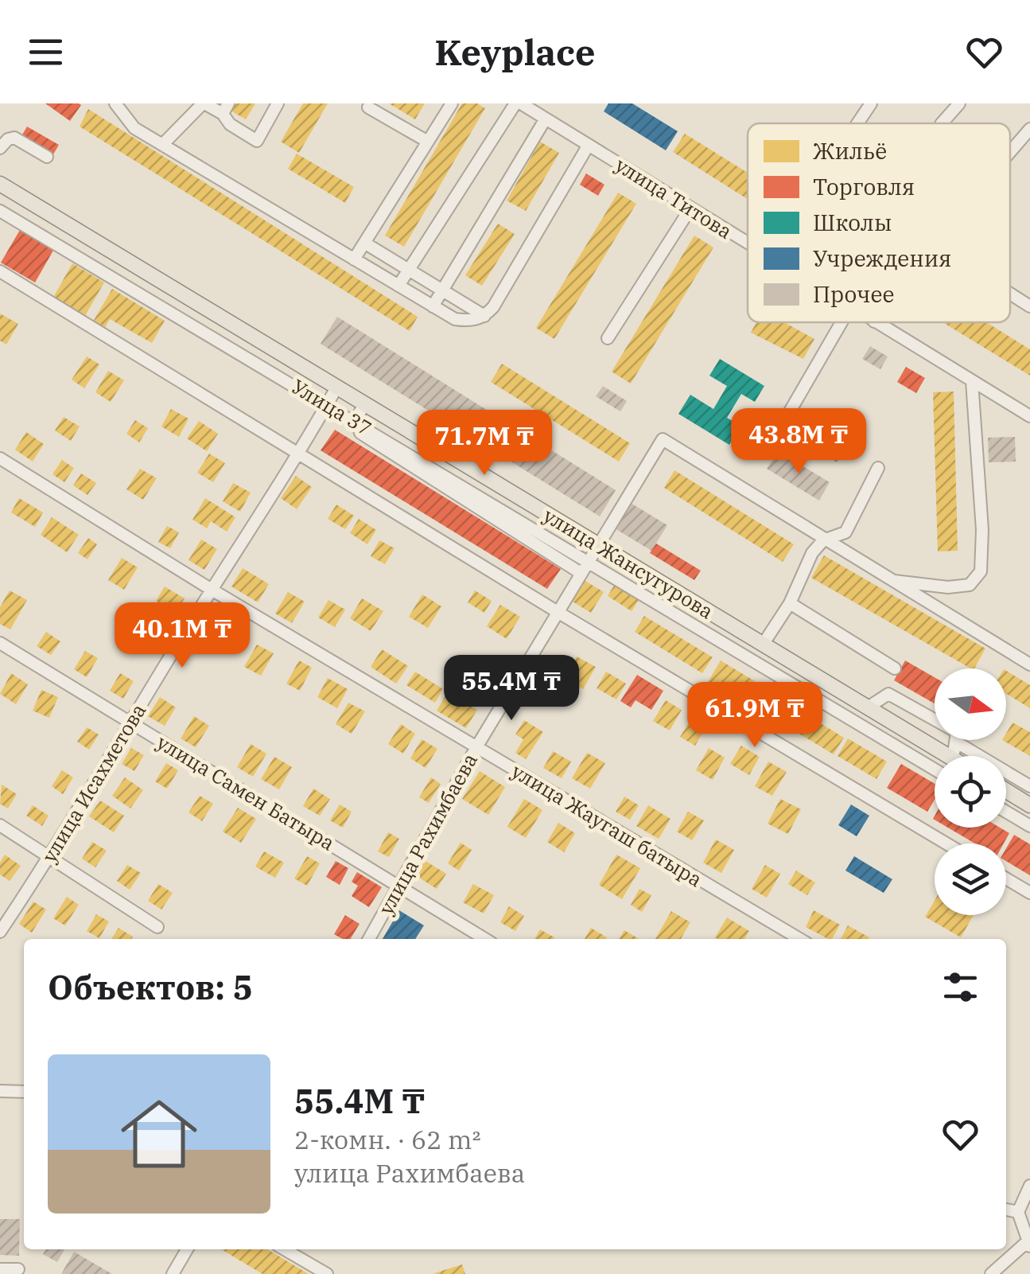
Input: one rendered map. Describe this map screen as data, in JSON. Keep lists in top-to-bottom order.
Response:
{
  "streets": {
    "main road": ["улица Жансугурова"],
    "street": [
      "улица Титова",
      "Улица 37",
      "улица Исахметова",
      "улица Самен Батыра",
      "улица Жаугаш батыра",
      "улица Рахимбаева"
    ]
  },
  "crossings": [
    ["улица Жансугурова", "улица Исахметова"],
    ["улица Жансугурова", "улица Рахимбаева"],
    ["улица Исахметова", "улица Самен Батыра"],
    ["улица Исахметова", "улица Жаугаш батыра"],
    ["улица Самен Батыра", "улица Рахимбаева"],
    ["улица Жаугаш батыра", "улица Рахимбаева"]
  ],
  "legend": [
    "Жильё",
    "Торговля",
    "Школы",
    "Учреждения",
    "Прочее"
  ],
  "north": "right",
  "page": {
    "header": "Keyplace",
    "price": [
      "43.8M ₸",
      "71.7M ₸",
      "40.1M ₸",
      "55.4M ₸",
      "61.9M ₸"
    ],
    "heading": "Объектов: 5",
    "list": [
      {
        "name": "55.4M ₸",
        "note": "2-комн. · 62 m² · улица Рахимбаева"
      }
    ]
  }
}
